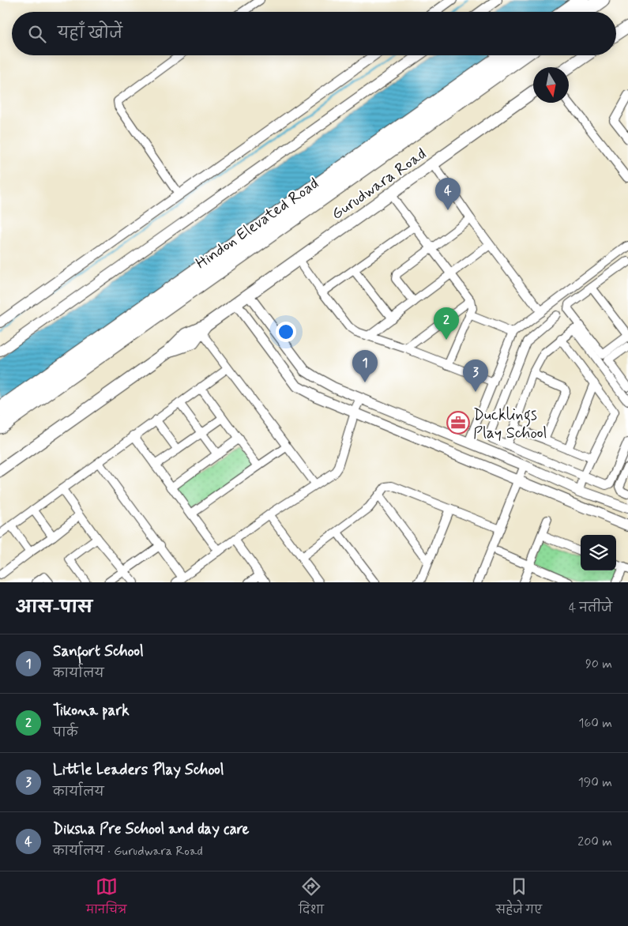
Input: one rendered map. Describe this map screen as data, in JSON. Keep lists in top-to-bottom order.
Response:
{
  "streets": {
    "highway": ["Hindon Elevated Road"],
    "main road": ["Gurudwara Road"]
  },
  "places": {
    "office": ["Ducklings Play School"]
  },
  "north": "bottom",
  "page": {
    "search": "यहाँ खोजें",
    "pins": [
      "4",
      "2",
      "1",
      "3"
    ],
    "heading": ["आस-पास", "4 नतीजे"],
    "list": [
      {
        "mark": "1",
        "name": "Sanfort School",
        "note": "कार्यालय",
        "value": "90 m"
      },
      {
        "mark": "2",
        "name": "Tikona park",
        "note": "पार्क",
        "value": "160 m"
      },
      {
        "mark": "3",
        "name": "Little Leaders Play School",
        "note": "कार्यालय",
        "value": "190 m"
      },
      {
        "mark": "4",
        "name": "Diksha Pre School and day care",
        "note": "कार्यालय · Gurudwara Road",
        "value": "200 m"
      }
    ],
    "nav": ["मानचित्र", "दिशा", "सहेजे गए"]
  }
}
